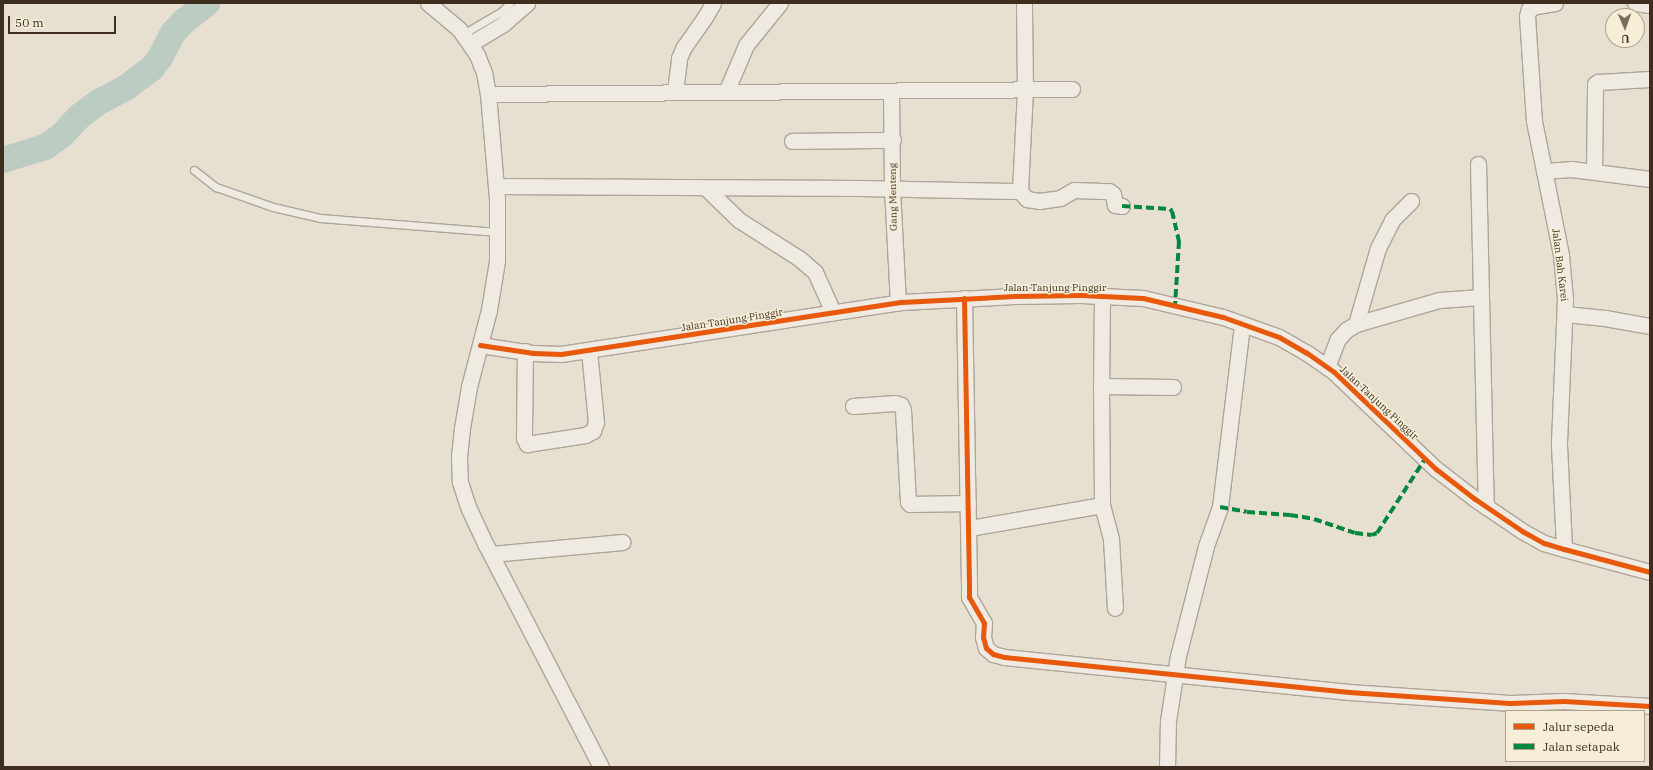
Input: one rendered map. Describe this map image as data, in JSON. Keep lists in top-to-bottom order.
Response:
{
  "streets": {
    "street": ["Gang Menteng", "Jalan Bah Karei", "Jalan Tanjung Pinggir"]
  },
  "crossings": [
    ["Gang Menteng", "Jalan Tanjung Pinggir"],
    ["Jalan Bah Karei", "Jalan Tanjung Pinggir"]
  ],
  "legend": ["Jalur sepeda", "Jalan setapak"],
  "scale_bar": "50 m",
  "north": "bottom"
}
